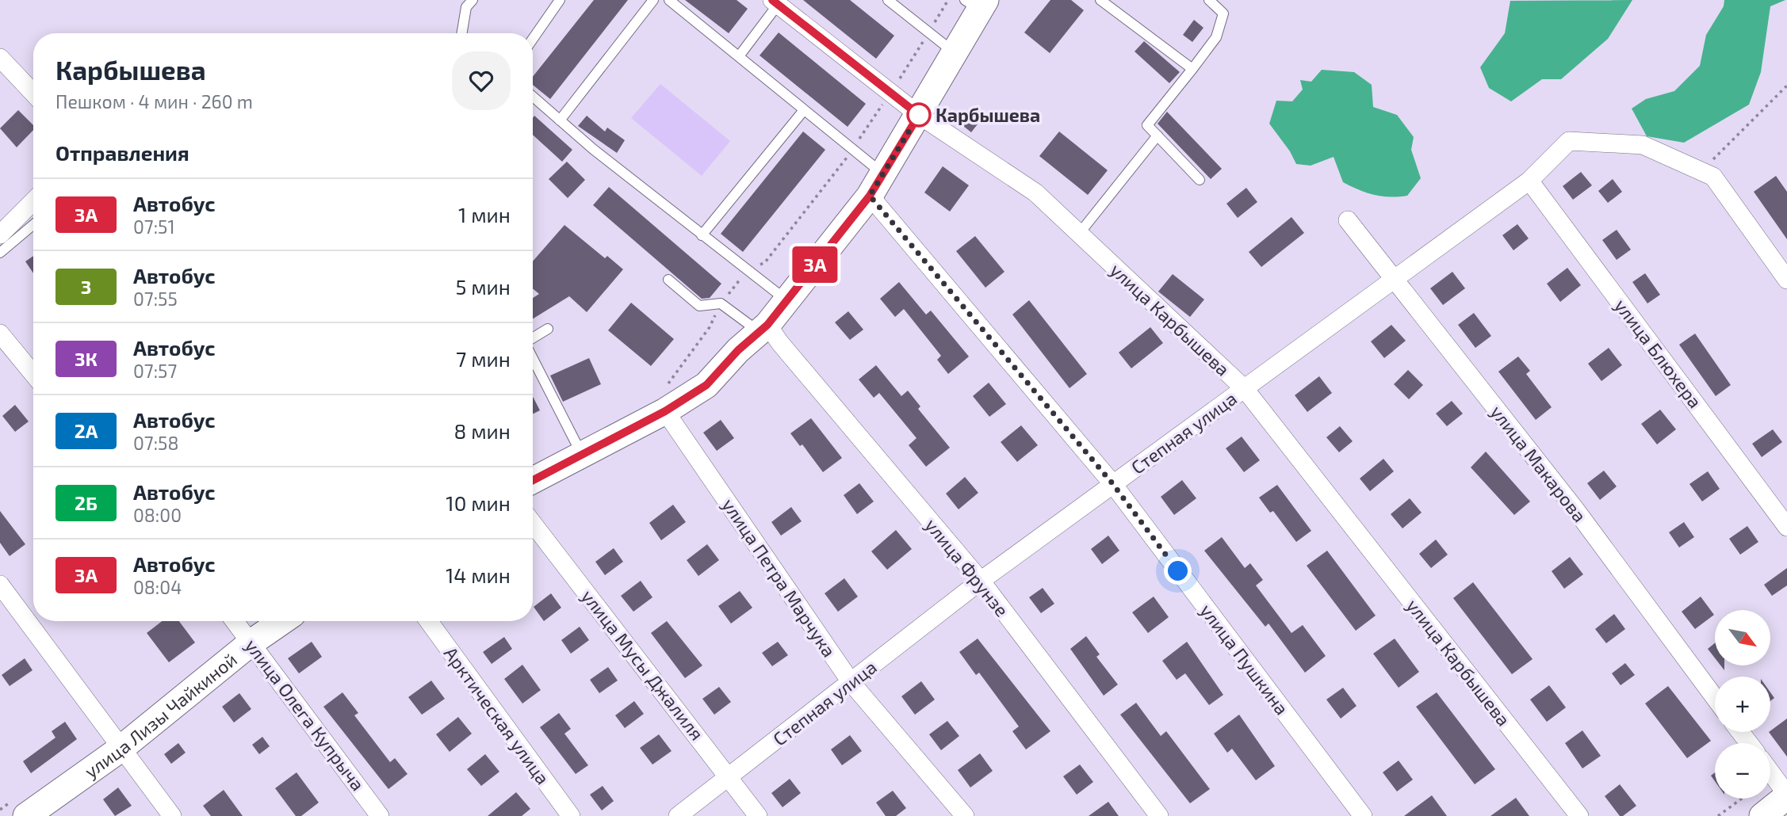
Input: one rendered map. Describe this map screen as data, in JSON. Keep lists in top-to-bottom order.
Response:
{
  "streets": {
    "street": [
      "улица Карбышева",
      "улица Блюхера",
      "Степная улица",
      "улица Макарова",
      "улица Фрунзе",
      "улица Петра Марчука",
      "улица Пушкина",
      "улица Мусы Джалиля",
      "улица Лизы Чайкиной",
      "улица Олега Купрыча",
      "Арктическая улица"
    ]
  },
  "crossings": [
    ["улица Карбышева", "Степная улица"],
    ["улица Блюхера", "Степная улица"],
    ["Степная улица", "улица Макарова"],
    ["Степная улица", "улица Фрунзе"],
    ["Степная улица", "улица Петра Марчука"],
    ["Степная улица", "улица Пушкина"],
    ["Степная улица", "улица Мусы Джалиля"],
    ["улица Лизы Чайкиной", "улица Олега Купрыча"]
  ],
  "places": ["Карбышева"],
  "lines": ["bus line 3А"],
  "north": "bottom right",
  "page": {
    "on_map": "3А",
    "heading": [
      ["Карбышева", "Пешком · 4 мин · 260 m"],
      "Отправления"
    ],
    "list": [
      {
        "mark": "3А",
        "name": "Автобус",
        "note": "07:51",
        "value": "1 мин"
      },
      {
        "mark": "3",
        "name": "Автобус",
        "note": "07:55",
        "value": "5 мин"
      },
      {
        "mark": "3К",
        "name": "Автобус",
        "note": "07:57",
        "value": "7 мин"
      },
      {
        "mark": "2А",
        "name": "Автобус",
        "note": "07:58",
        "value": "8 мин"
      },
      {
        "mark": "2Б",
        "name": "Автобус",
        "note": "08:00",
        "value": "10 мин"
      },
      {
        "mark": "3А",
        "name": "Автобус",
        "note": "08:04",
        "value": "14 мин"
      }
    ],
    "map_buttons": ["+", "−"]
  }
}
